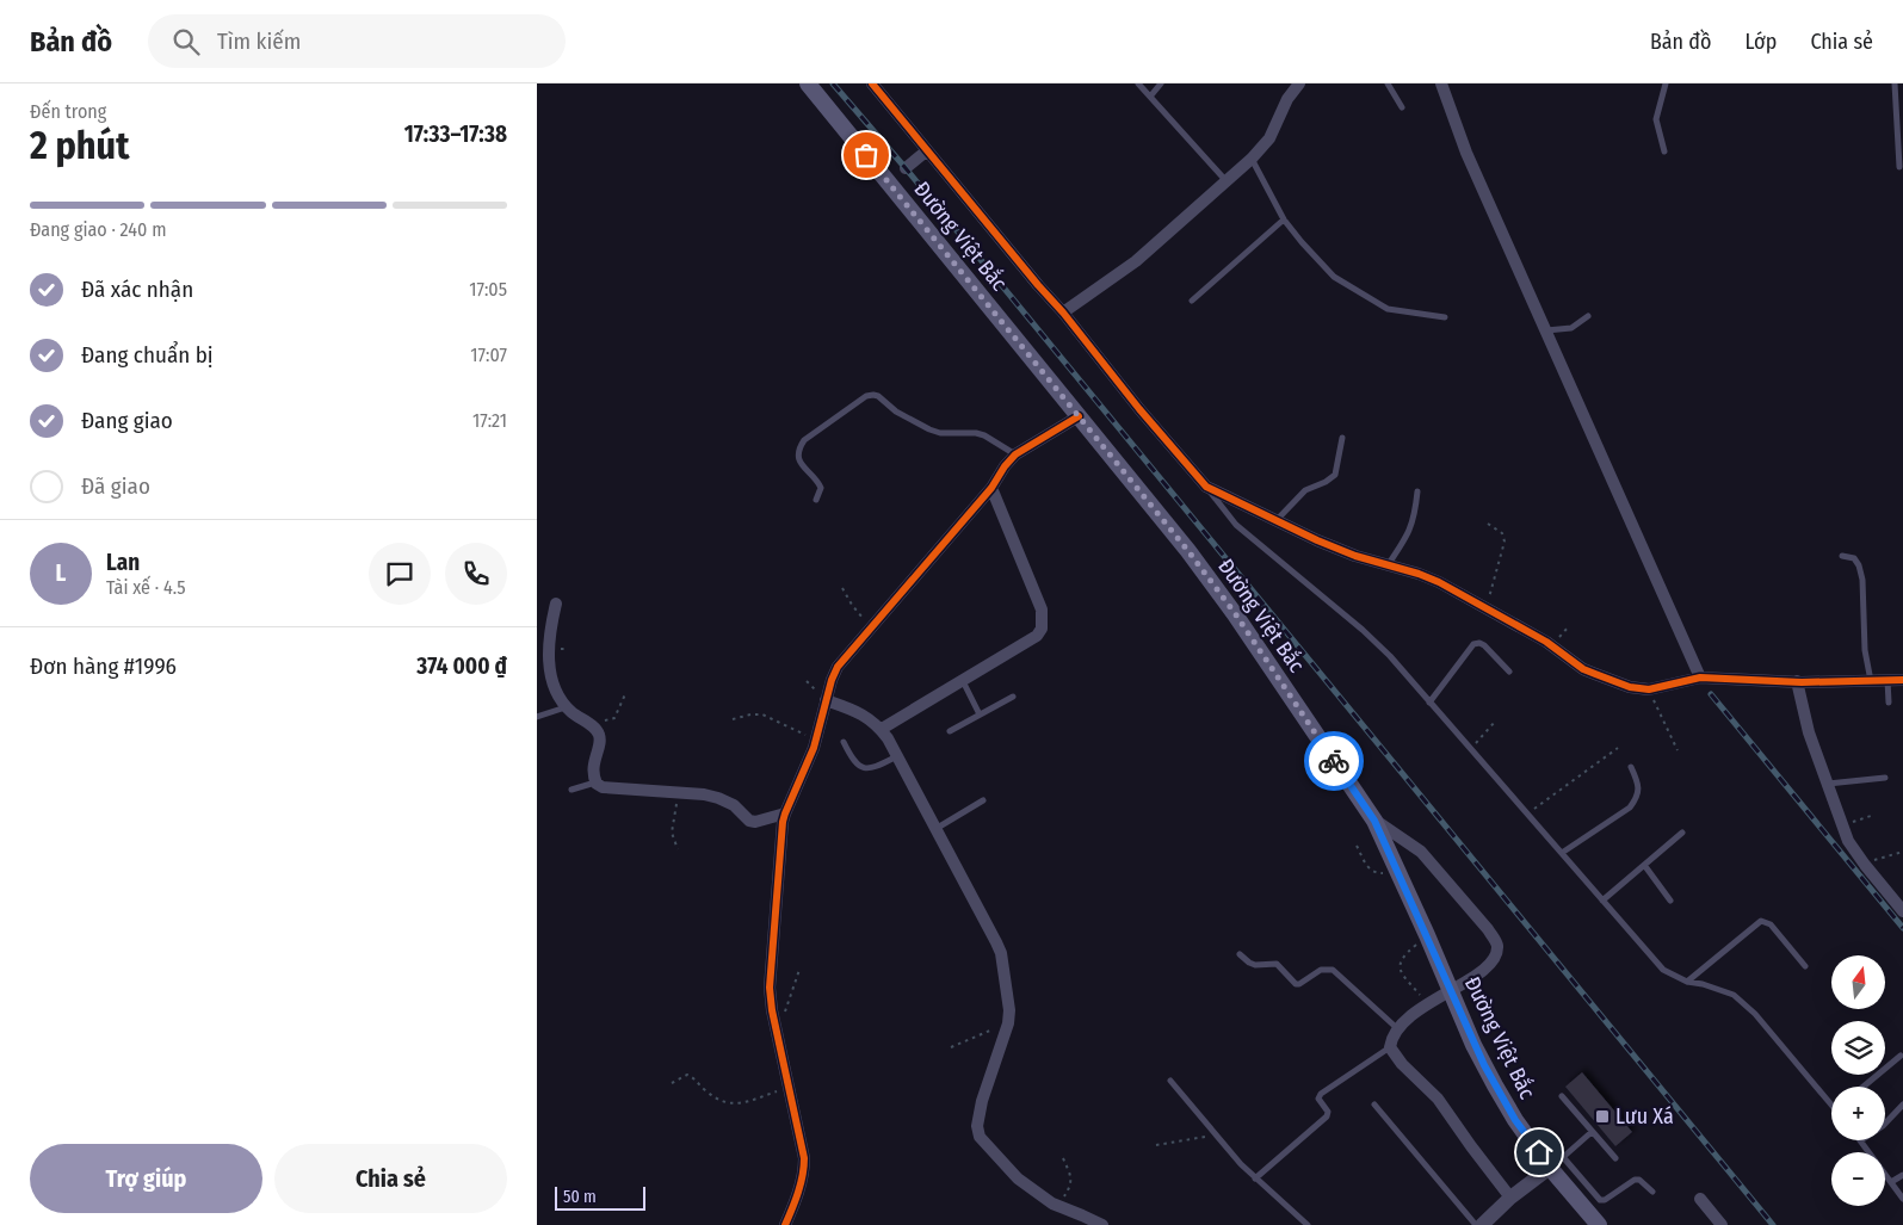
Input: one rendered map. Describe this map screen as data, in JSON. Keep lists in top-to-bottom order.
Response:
{
  "streets": {
    "main road": ["Đường Việt Bắc"]
  },
  "places": {
    "transit": ["Lưu Xá"]
  },
  "scale_bar": "50 m",
  "north": "top",
  "page": {
    "header": "Bản đồ",
    "search": "Tìm kiếm",
    "nav": ["Bản đồ", "Lớp", "Chia sẻ"],
    "heading": ["2 phút", "Đến trong", "17:33–17:38"],
    "panel": [
      "Lan",
      "Tài xế · 4.5",
      "Đơn hàng #1996",
      "374 000 ₫"
    ],
    "bar": "Đang giao · 240 m",
    "list": [
      ["Đã xác nhận", "17:05"],
      ["Đang chuẩn bị", "17:07"],
      ["Đang giao", "17:21"],
      "Đã giao"
    ],
    "round": "L",
    "map_buttons": ["+", "−"],
    "buttons": ["Trợ giúp", "Chia sẻ"],
    "scale": "50 m"
  }
}
